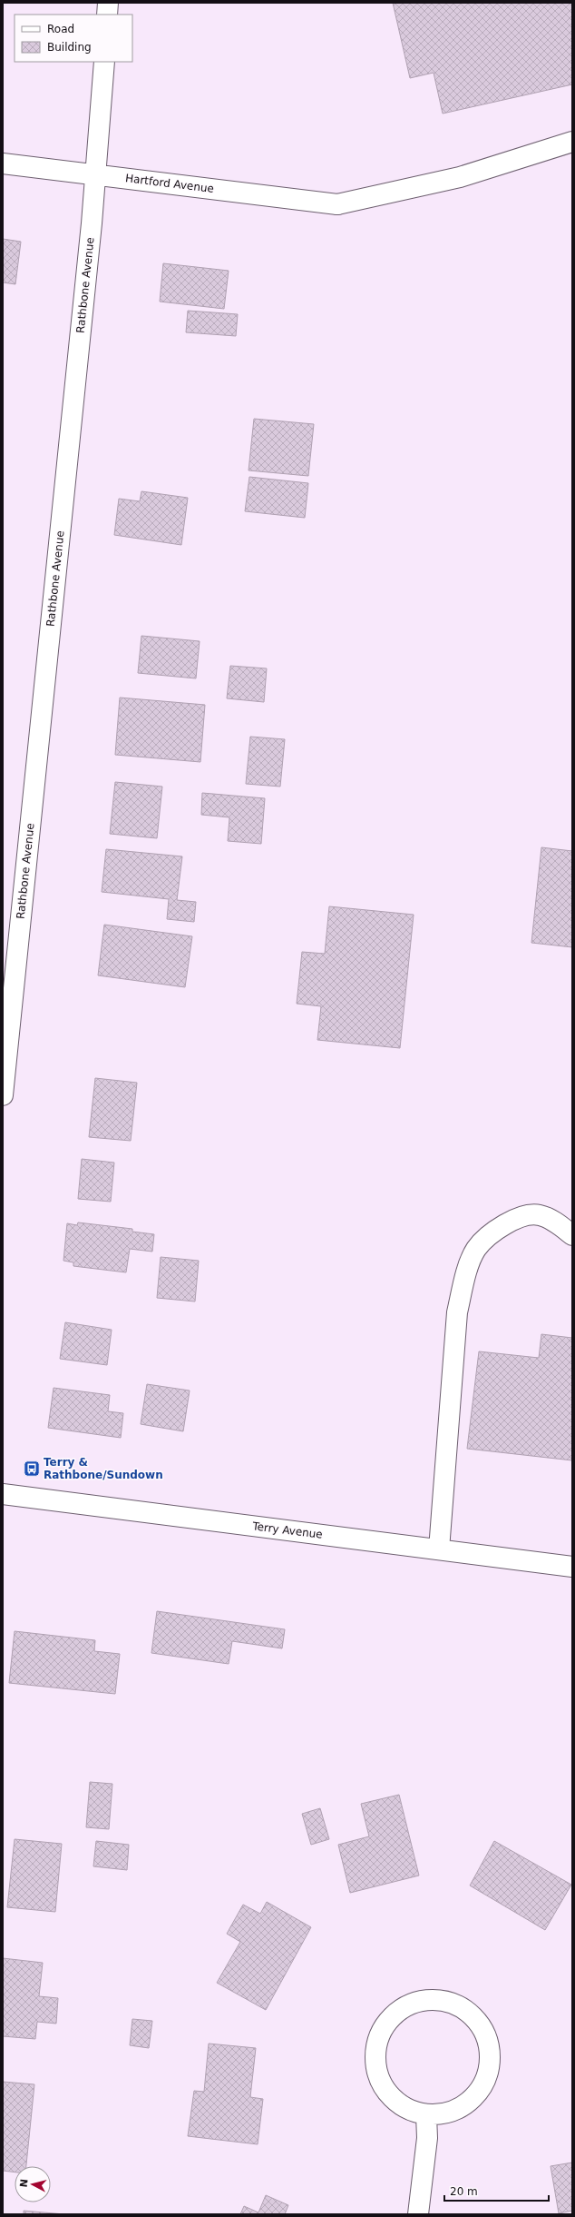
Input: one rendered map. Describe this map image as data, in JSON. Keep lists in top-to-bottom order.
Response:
{
  "streets": {
    "street": ["Hartford Avenue", "Rathbone Avenue", "Terry Avenue"]
  },
  "crossings": [
    ["Hartford Avenue", "Rathbone Avenue"]
  ],
  "places": {
    "bus stop": ["Terry & Rathbone/Sundown"]
  },
  "legend": ["Road", "Building"],
  "scale_bar": "20 m",
  "north": "left"
}
